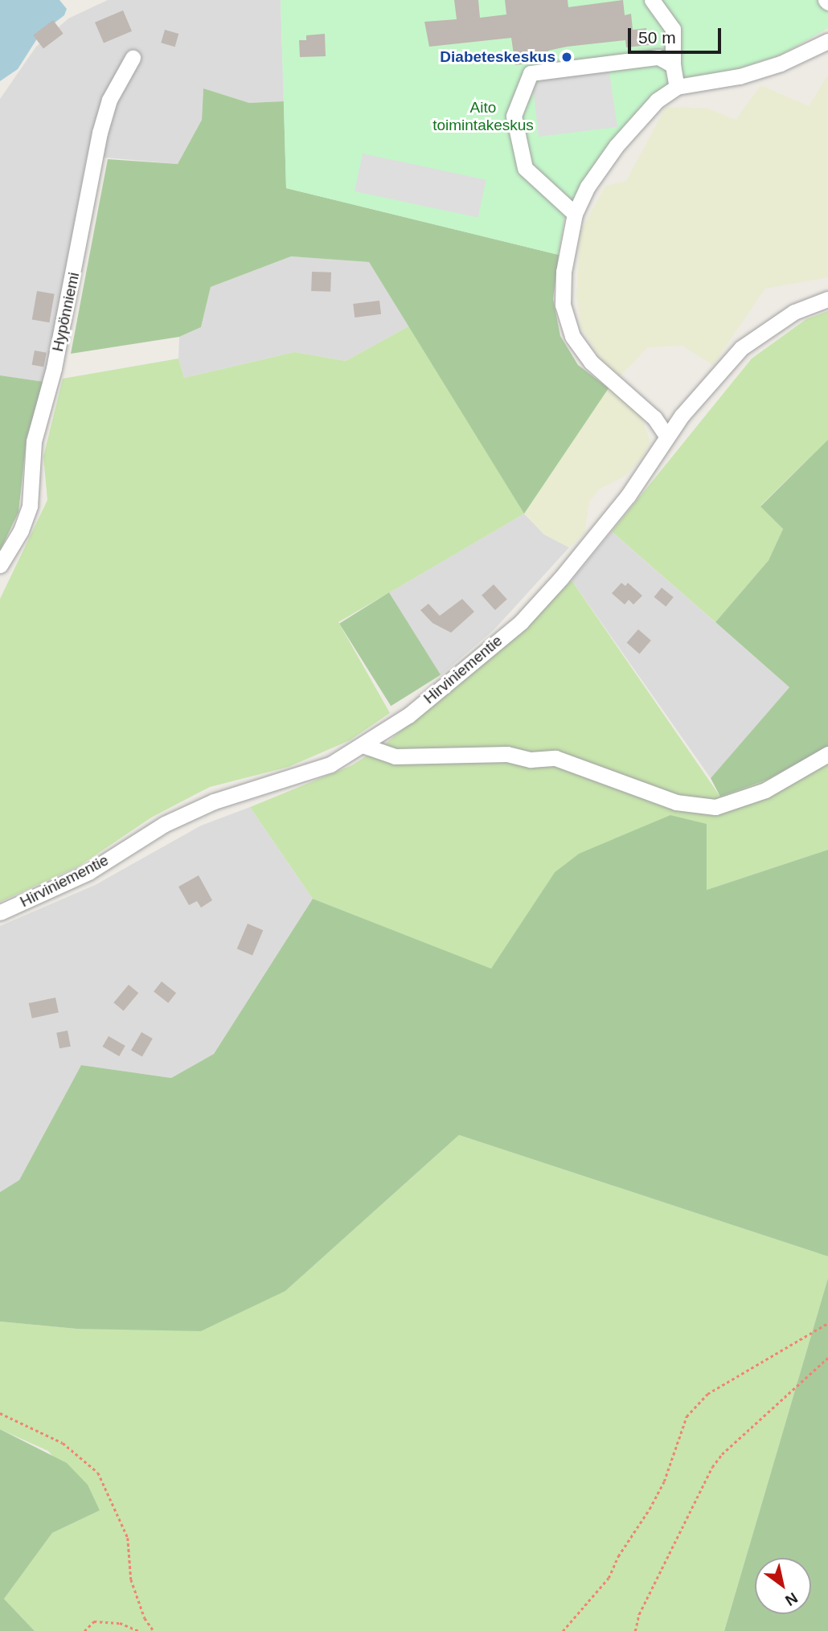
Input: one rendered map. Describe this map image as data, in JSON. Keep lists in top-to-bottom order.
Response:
{
  "streets": {
    "street": ["Hypönniemi", "Hirviniementie"]
  },
  "parks": ["Aito toimintakeskus"],
  "places": ["Diabeteskeskus"],
  "scale_bar": "50 m",
  "north": "bottom right"
}
